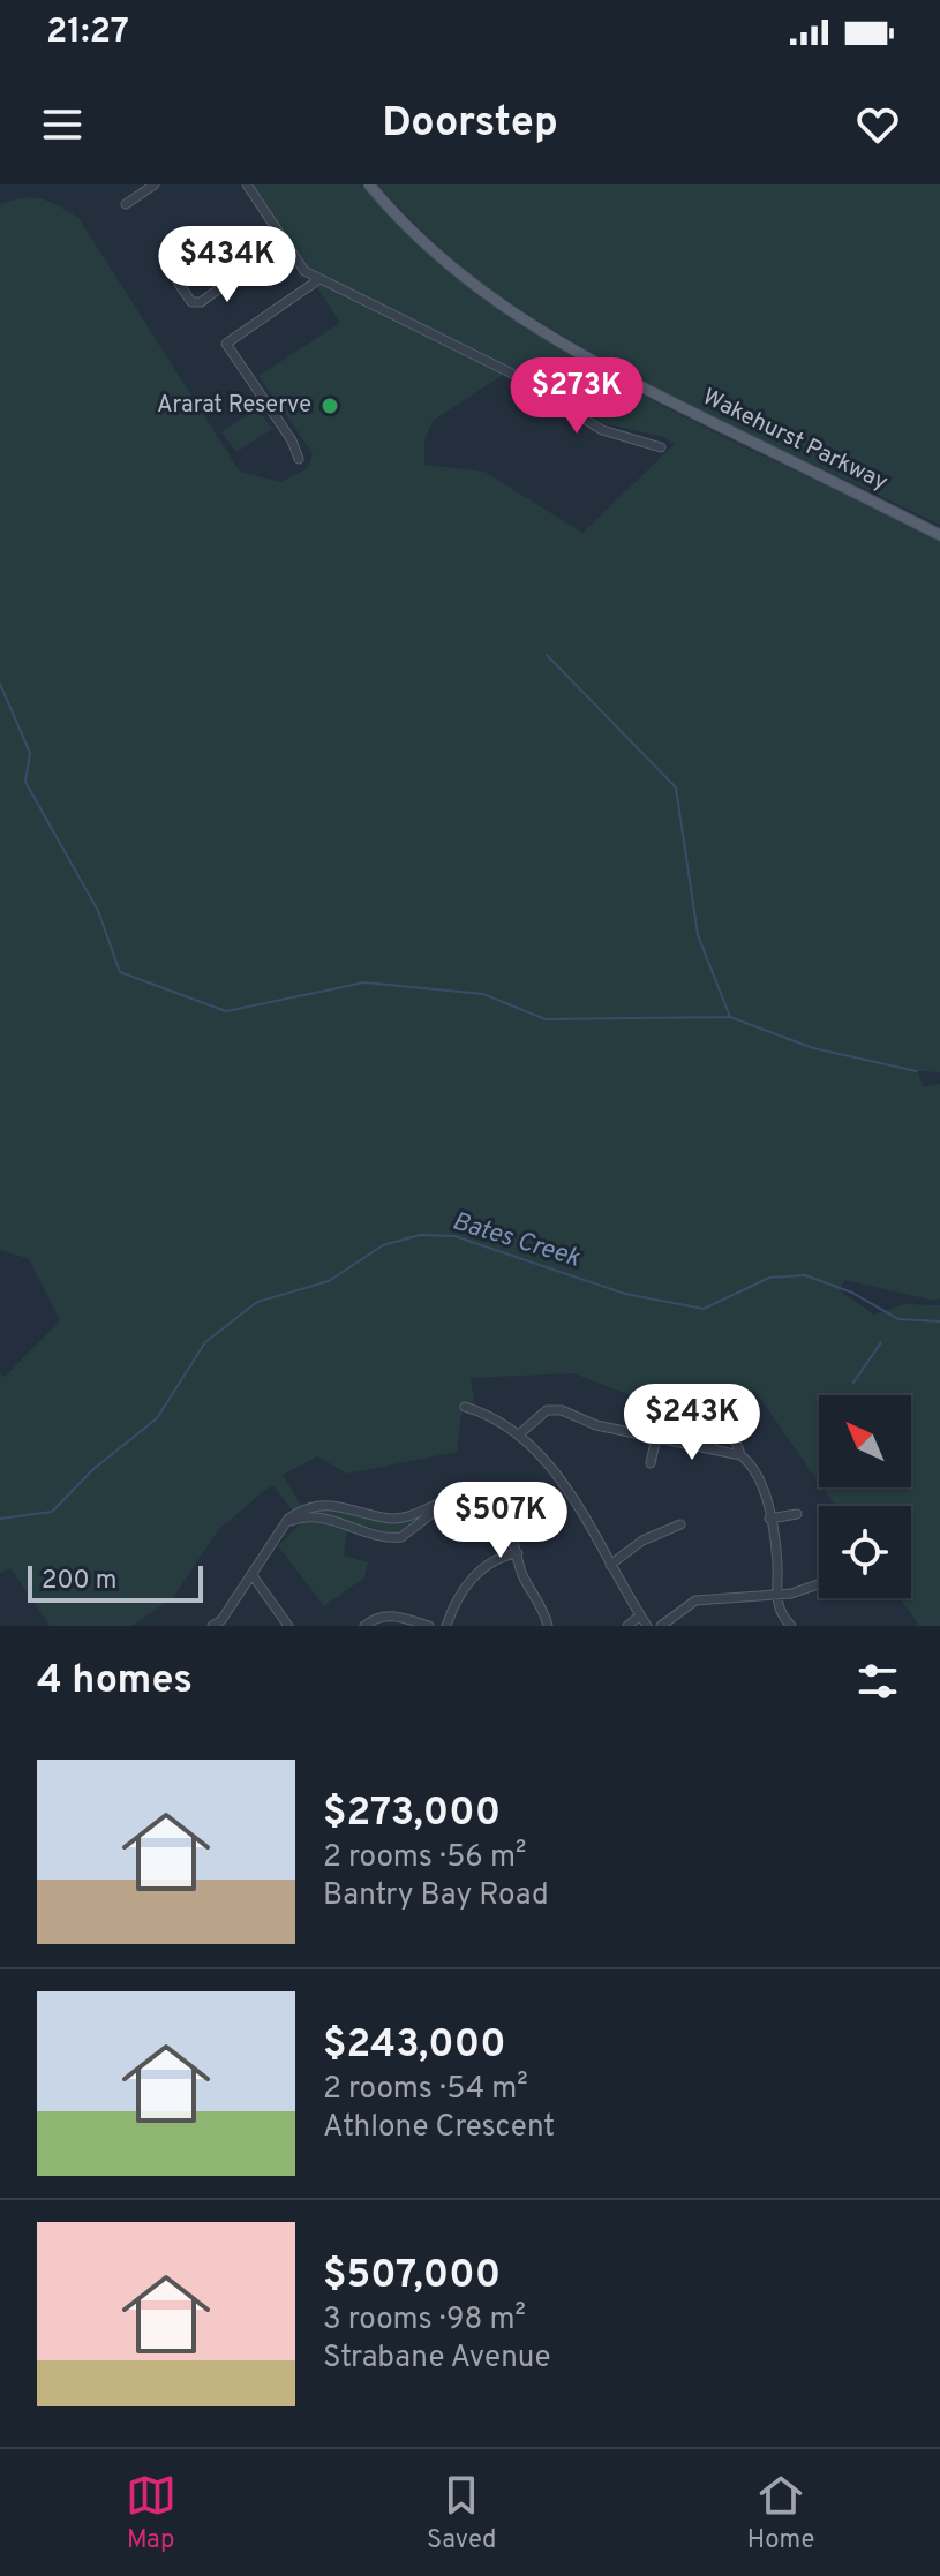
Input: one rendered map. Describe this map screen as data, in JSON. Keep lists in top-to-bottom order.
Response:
{
  "streets": {
    "main road": ["Wakehurst Parkway"]
  },
  "water": ["Bates Creek"],
  "places": ["Ararat Reserve"],
  "scale_bar": "200 m",
  "north": "top left",
  "page": {
    "status": "21:27",
    "header": "Doorstep",
    "price": [
      "$434K",
      "$273K",
      "$243K",
      "$507K"
    ],
    "scale": "200 m",
    "heading": "4 homes",
    "list": [
      {
        "name": "$273,000",
        "note": "2 rooms · 56 m² · Bantry Bay Road"
      },
      {
        "name": "$243,000",
        "note": "2 rooms · 54 m² · Athlone Crescent"
      },
      {
        "name": "$507,000",
        "note": "3 rooms · 98 m² · Strabane Avenue"
      }
    ],
    "tabs": ["Map", "Saved", "Home"]
  }
}
